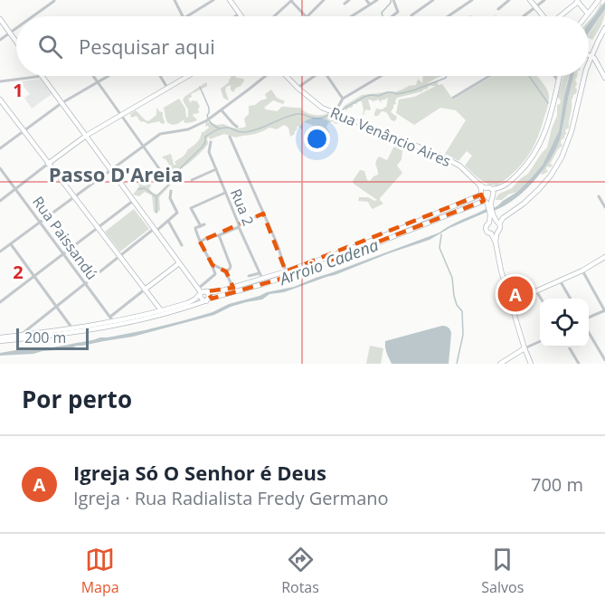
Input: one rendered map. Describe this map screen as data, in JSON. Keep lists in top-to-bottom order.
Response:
{
  "streets": {
    "main road": ["Rua Venâncio Aires"],
    "street": ["Rua 2", "Rua Paissandú"]
  },
  "districts": ["Passo D'Areia"],
  "water": ["Arroio Cadena"],
  "scale_bar": "200 m",
  "page": {
    "search": "Pesquisar aqui",
    "pins": "A",
    "scale": "200 m",
    "heading": "Por perto",
    "list": [
      {
        "mark": "A",
        "name": "Igreja Só O Senhor é Deus",
        "note": "Igreja · Rua Radialista Fredy Germano",
        "value": "700 m"
      }
    ],
    "nav": ["Mapa", "Rotas", "Salvos"]
  },
  "grid": {
    "rows": ["1", "2"]
  }
}
